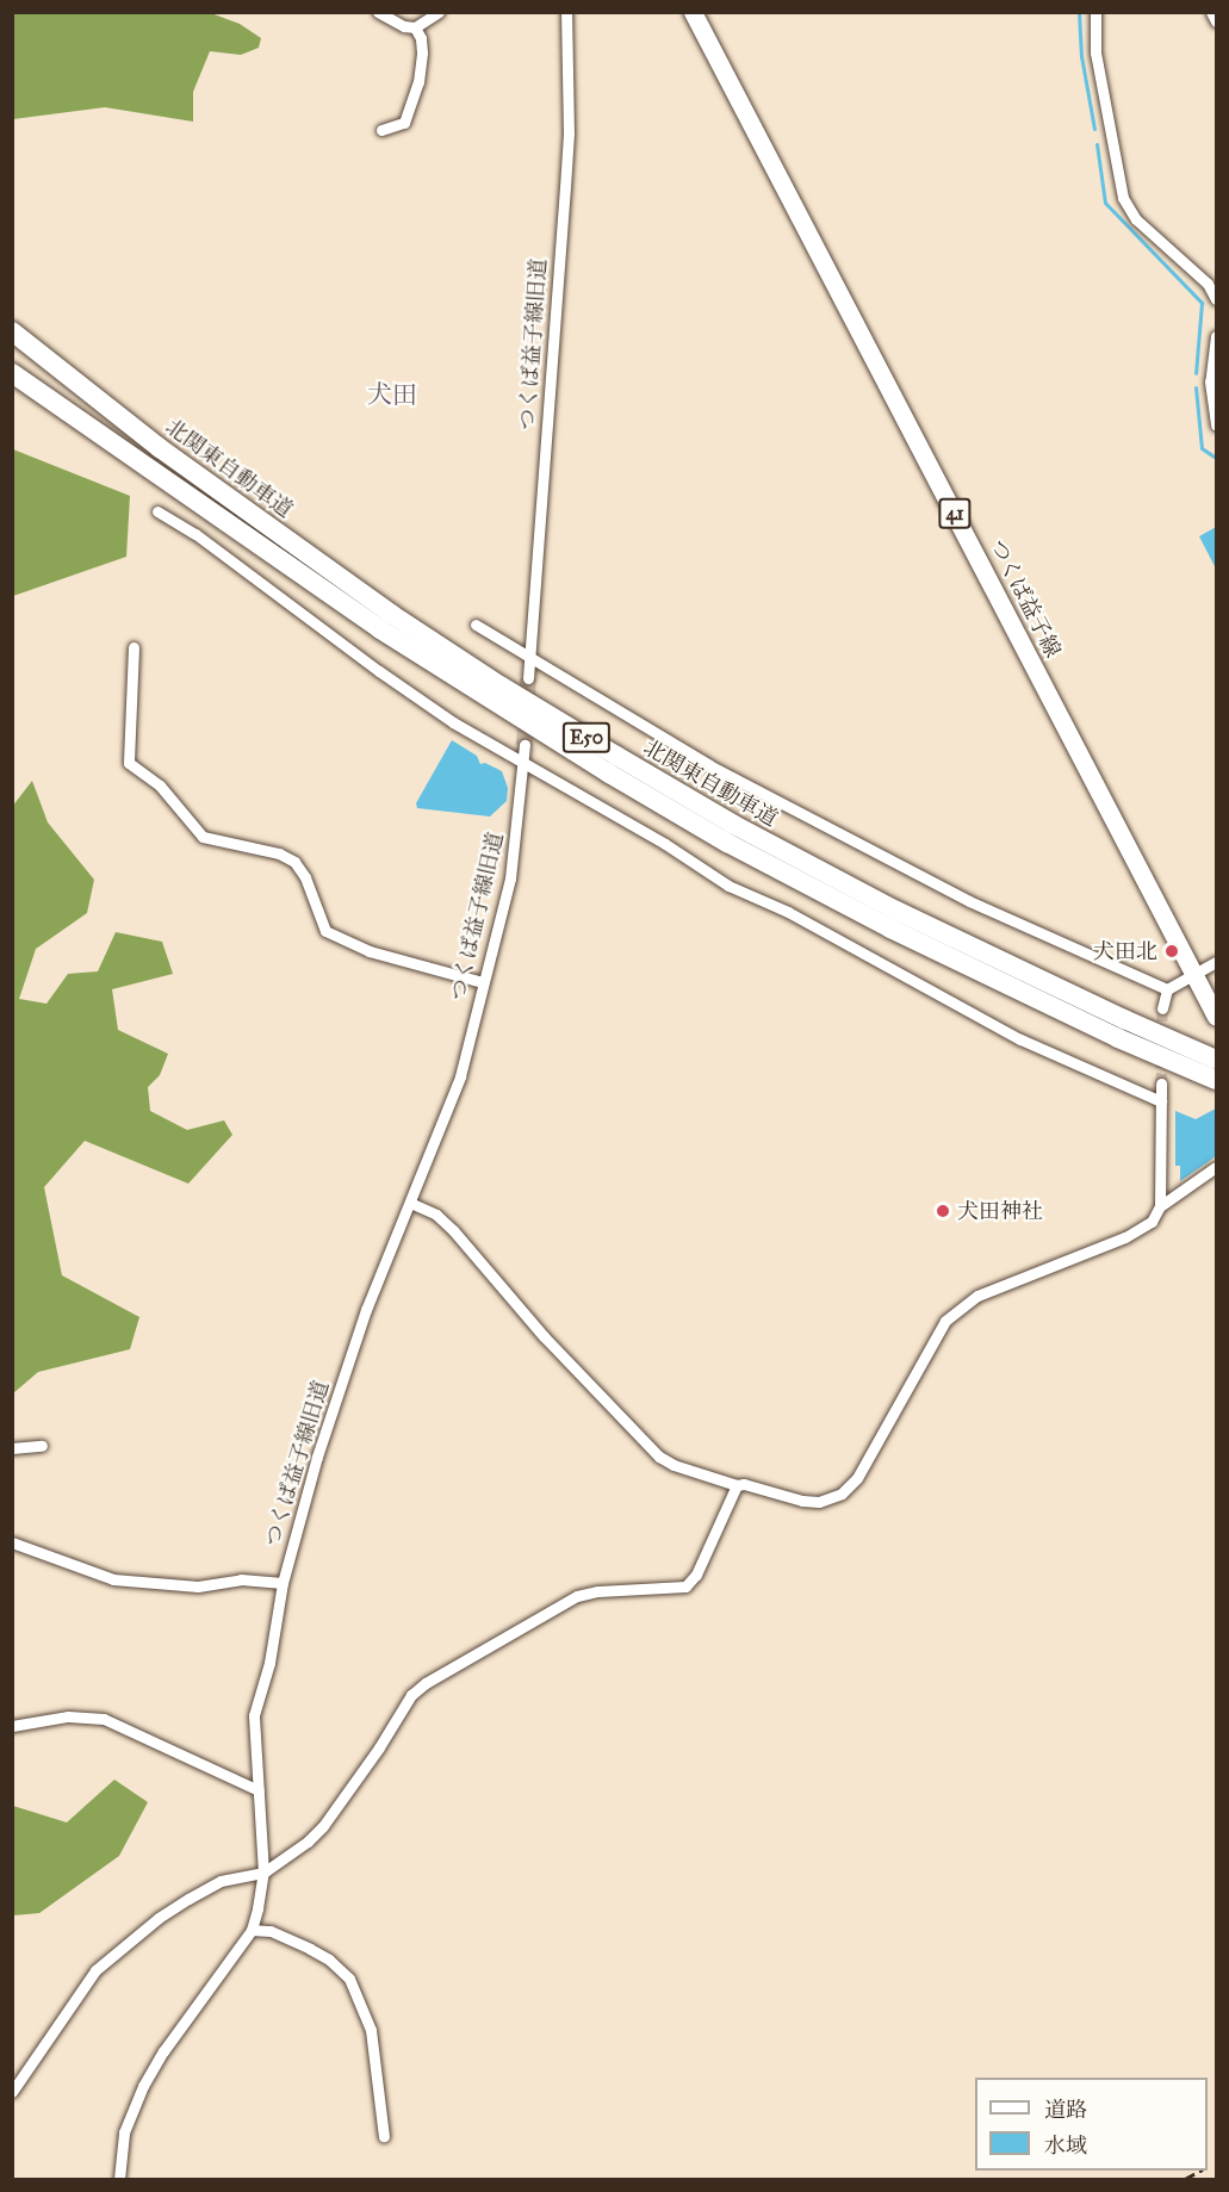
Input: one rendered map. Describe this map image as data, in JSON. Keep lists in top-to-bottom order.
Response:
{
  "streets": {
    "highway": ["北関東自動車道", "E50"],
    "main road": ["41", "つくば益子線"],
    "street": ["つくば益子線旧道"]
  },
  "districts": ["犬田"],
  "places": ["犬田北", "犬田神社"],
  "legend": ["道路", "水域"]
}
